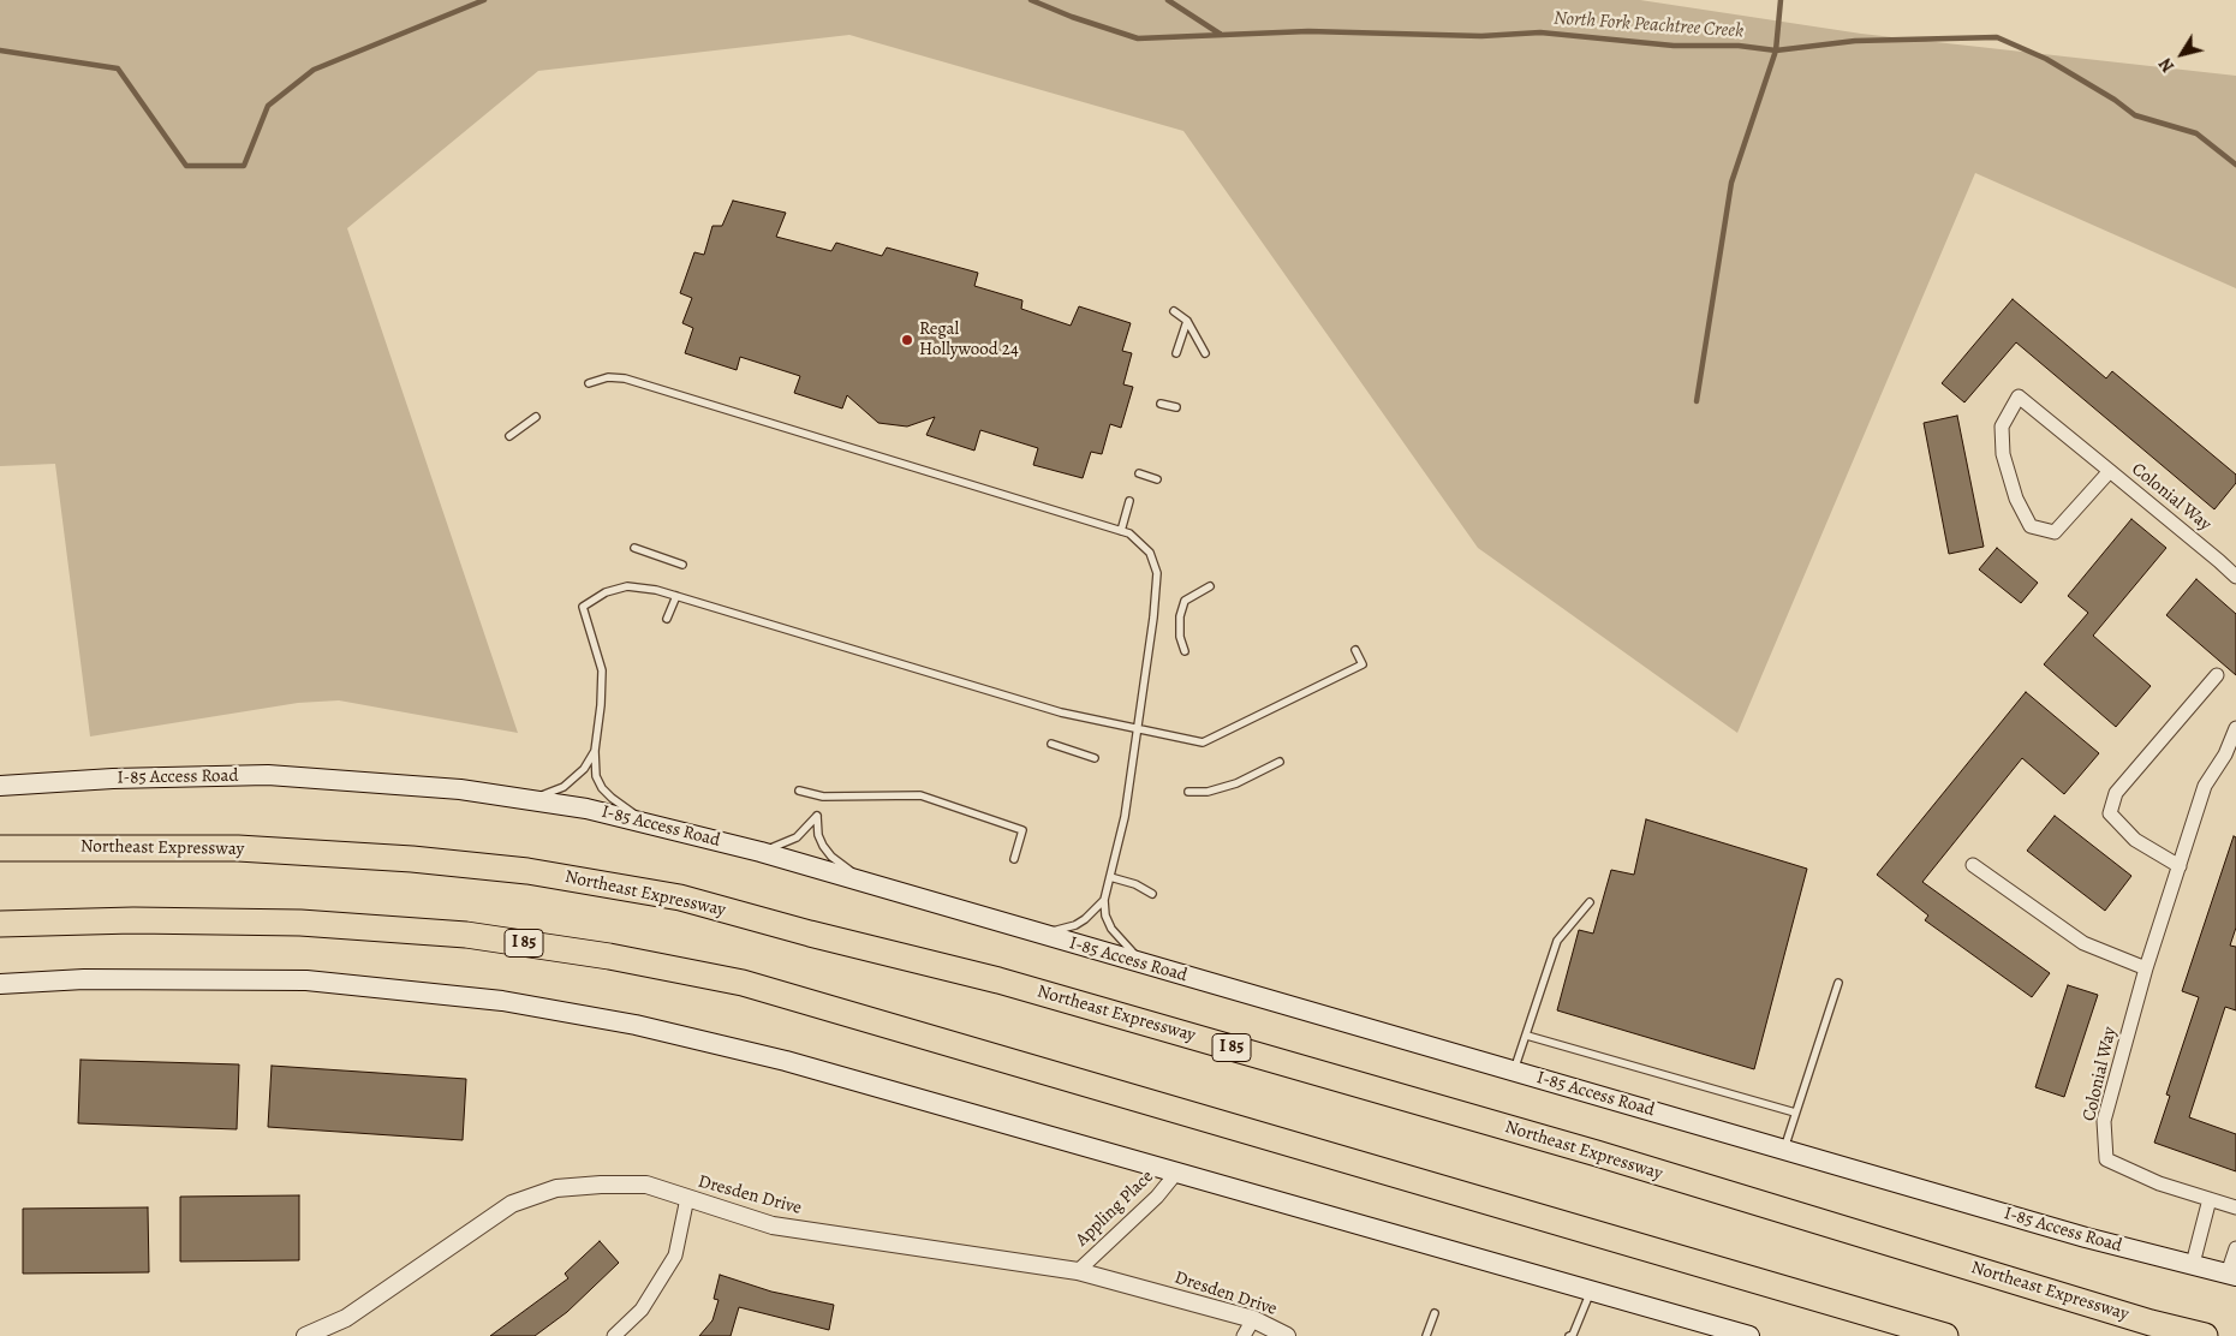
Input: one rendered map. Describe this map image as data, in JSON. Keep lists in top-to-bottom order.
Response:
{
  "streets": {
    "highway": ["Northeast Expressway", "I 85"],
    "main road": ["I-85 Access Road"],
    "street": ["Colonial Way", "Dresden Drive", "Appling Place"]
  },
  "crossings": [
    ["Dresden Drive", "Appling Place"]
  ],
  "water": ["North Fork Peachtree Creek"],
  "places": ["Regal Hollywood 24"],
  "north": "bottom left"
}
